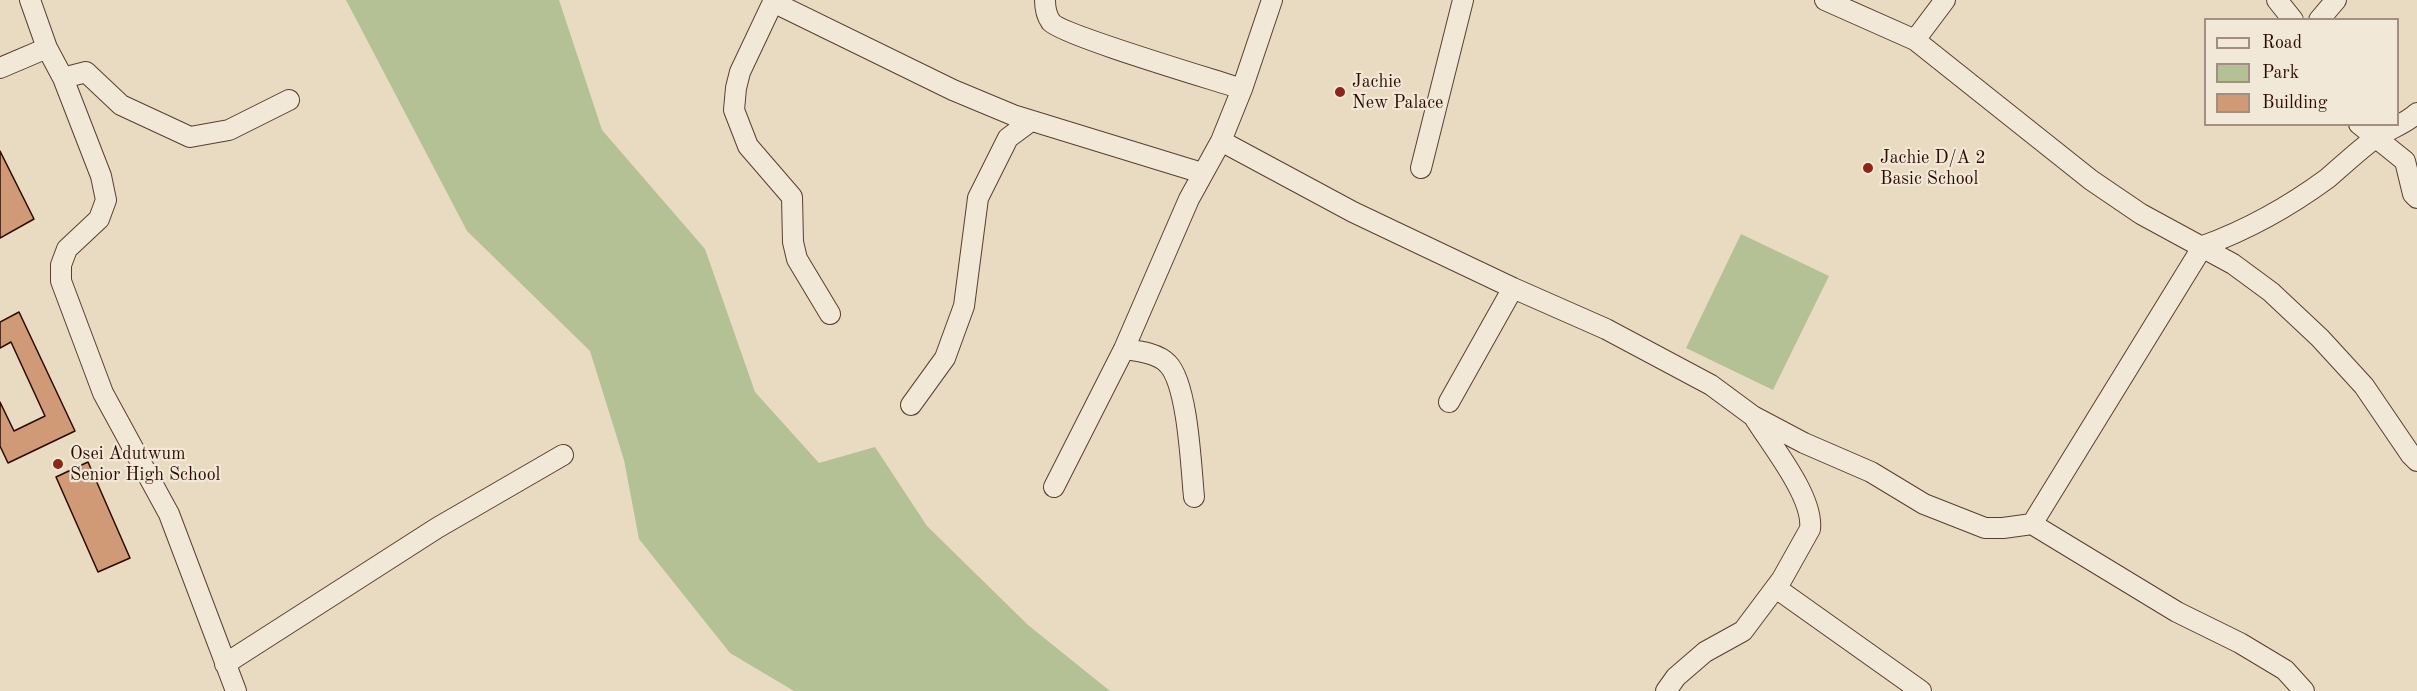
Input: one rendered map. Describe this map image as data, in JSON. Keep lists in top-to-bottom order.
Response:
{
  "places": ["Jachie New Palace", "Jachie D/A 2 Basic School", "Osei Adutwum Senior High School"],
  "legend": ["Road", "Park", "Building"]
}
